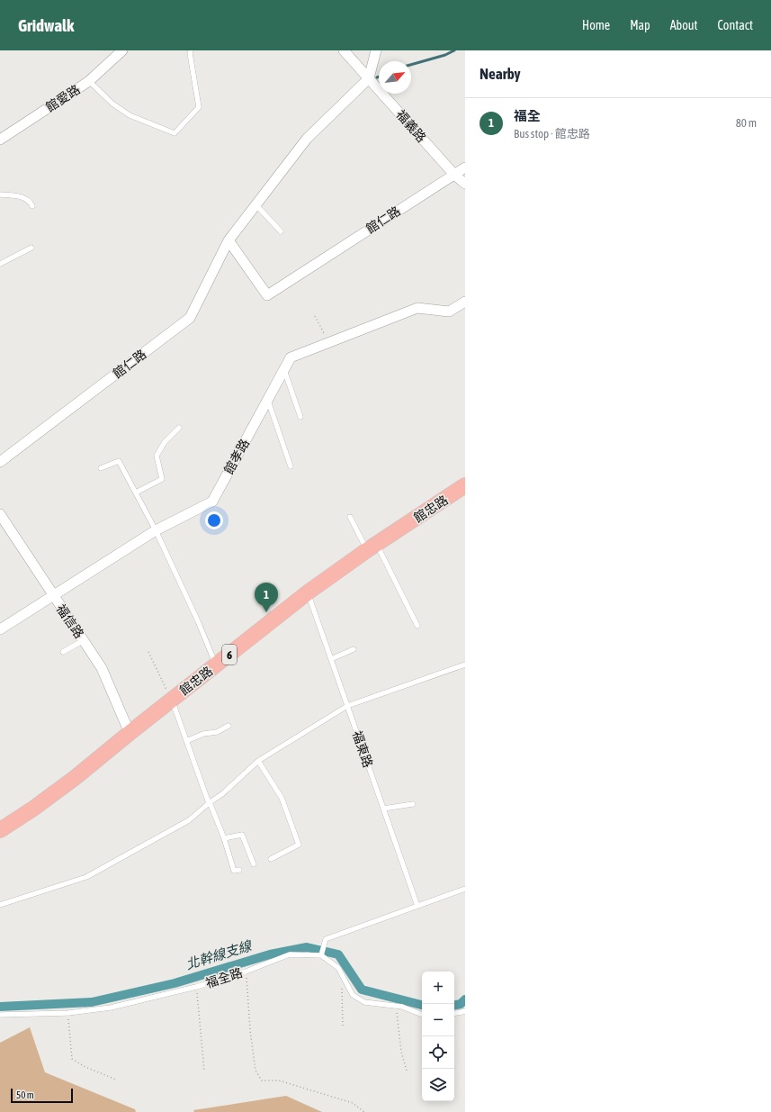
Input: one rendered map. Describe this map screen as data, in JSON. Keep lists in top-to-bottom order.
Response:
{
  "streets": {
    "main road": ["館忠路", "6"],
    "street": [
      "館愛路",
      "福義路",
      "館仁路",
      "館孝路",
      "福信路"
    ],
    "lane": ["福東路", "福全路"]
  },
  "crossings": [
    ["福義路", "館仁路"],
    ["館孝路", "福信路"],
    ["館忠路", "福信路"],
    ["館忠路", "福東路"]
  ],
  "water": ["北幹線支線"],
  "scale_bar": "50 m",
  "north": "top right",
  "page": {
    "header": "Gridwalk",
    "nav": [
      "Home",
      "Map",
      "About",
      "Contact"
    ],
    "heading": "Nearby",
    "list": [
      {
        "mark": "1",
        "name": "福全",
        "note": "Bus stop · 館忠路",
        "value": "80 m"
      }
    ],
    "pins": "1",
    "map_buttons": ["+", "−"],
    "scale": "50 m"
  }
}
